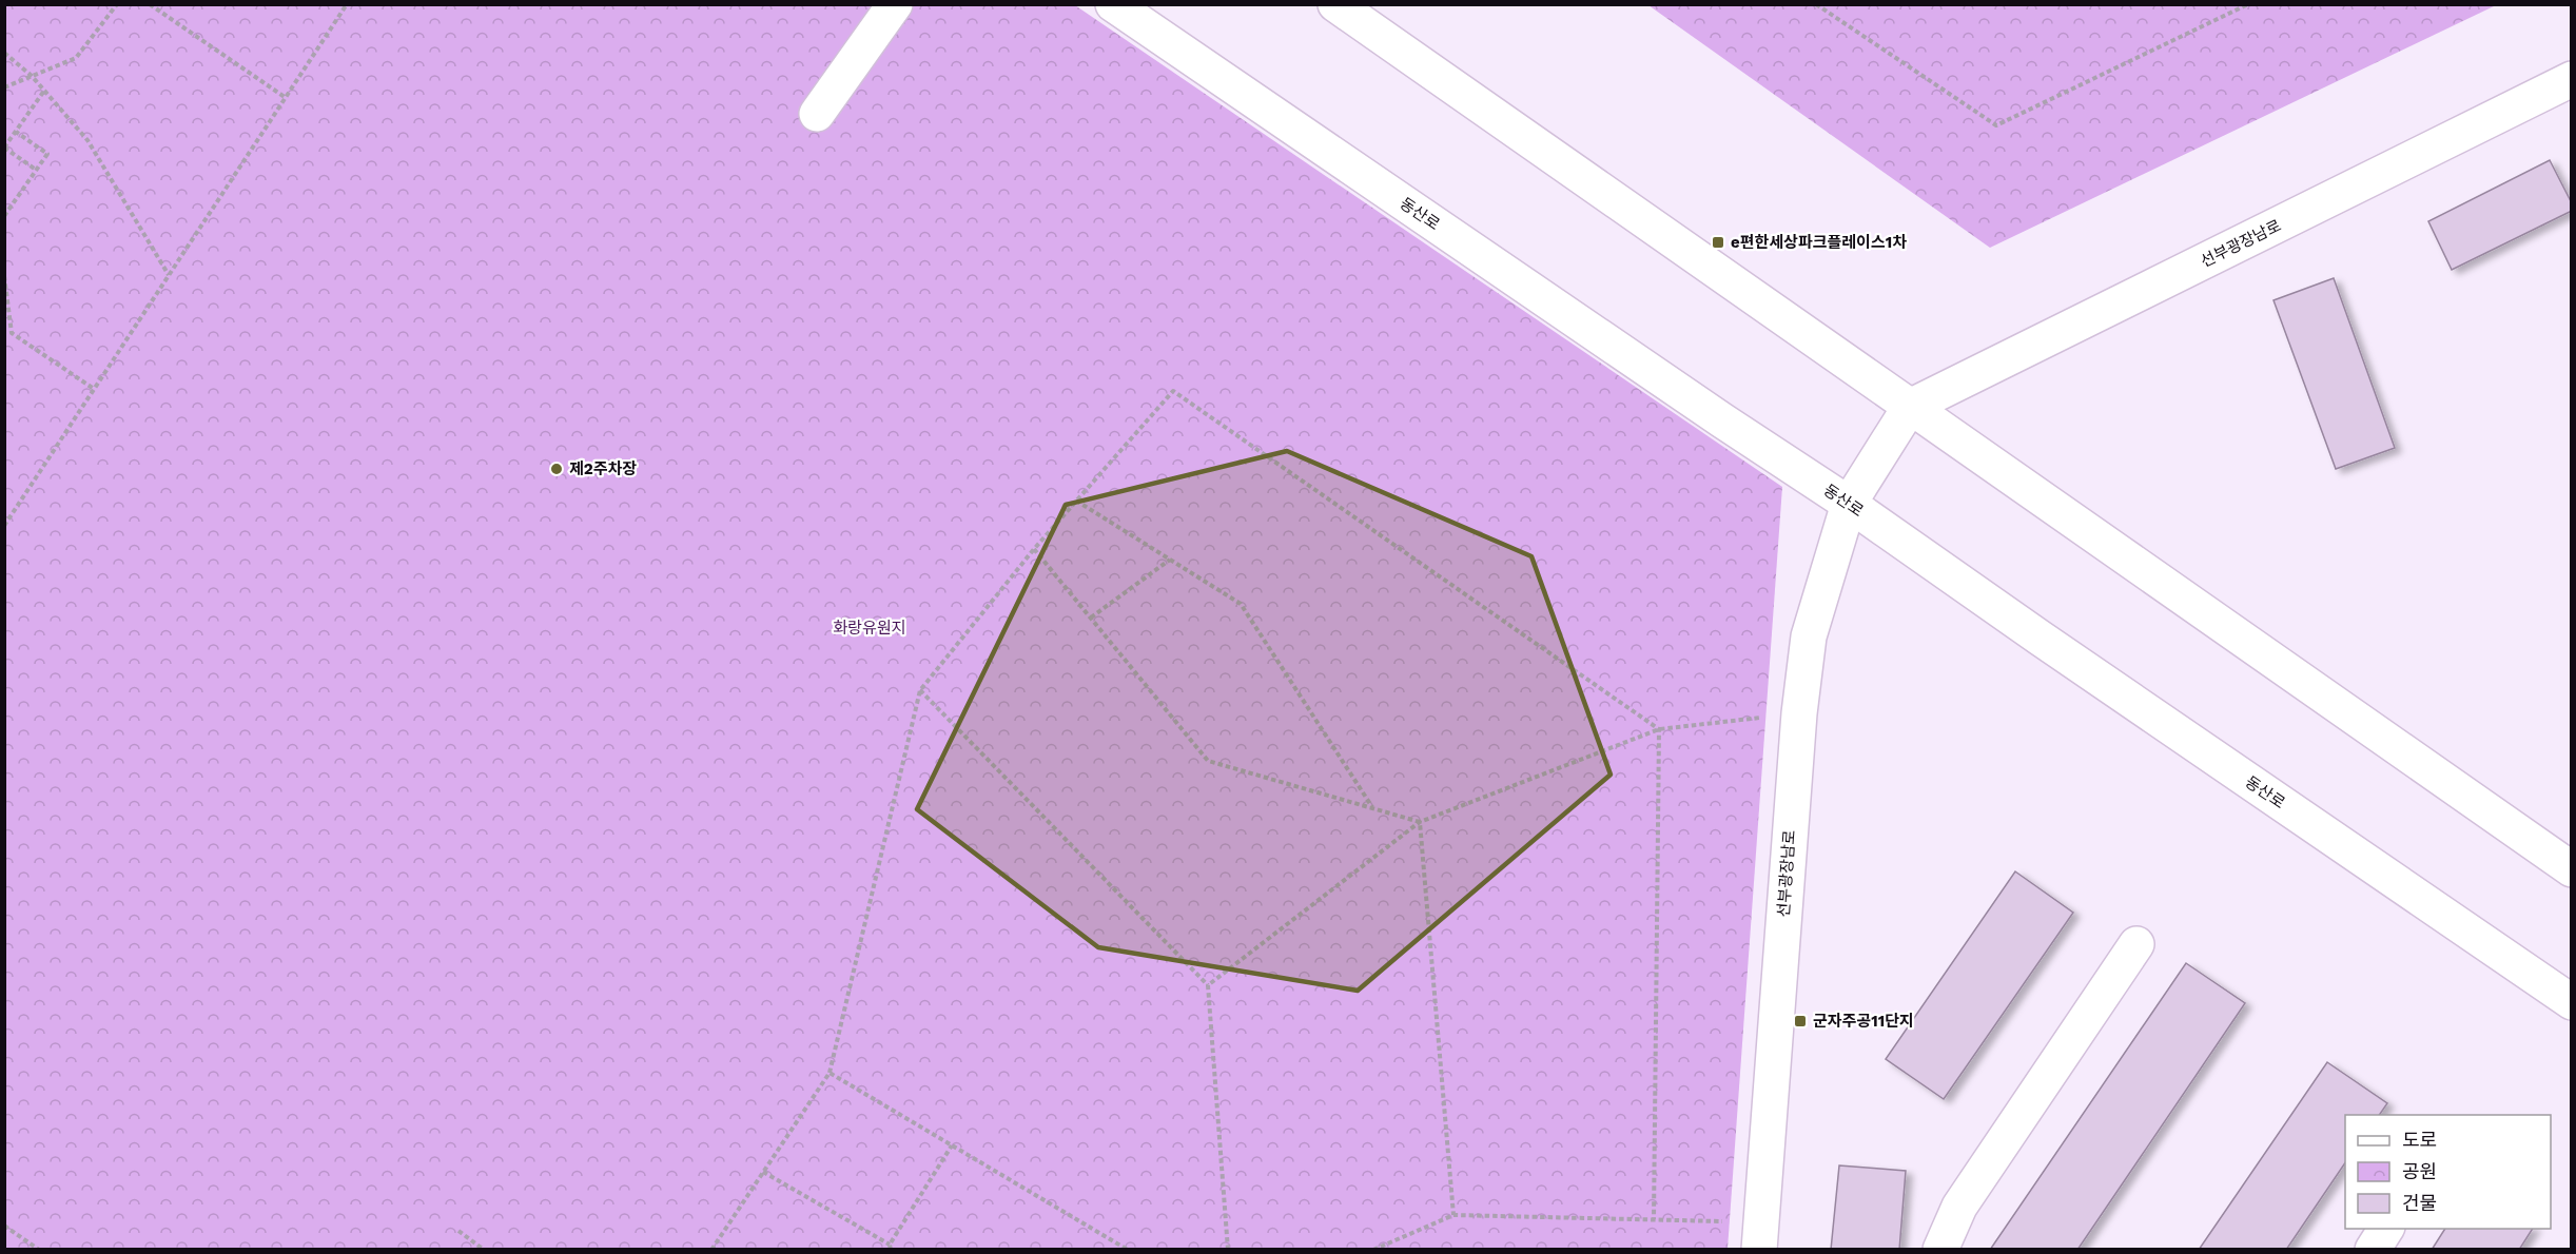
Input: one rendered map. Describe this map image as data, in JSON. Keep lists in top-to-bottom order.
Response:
{
  "streets": {
    "street": ["동산로", "선부광장남로"]
  },
  "crossings": [
    ["동산로", "선부광장남로"]
  ],
  "parks": ["화랑유원지"],
  "places": {
    "transit": ["e편한세상파크플레이스1차", "군자주공11단지"],
    "other": ["제2주차장"]
  },
  "legend": ["도로", "공원", "건물"]
}
